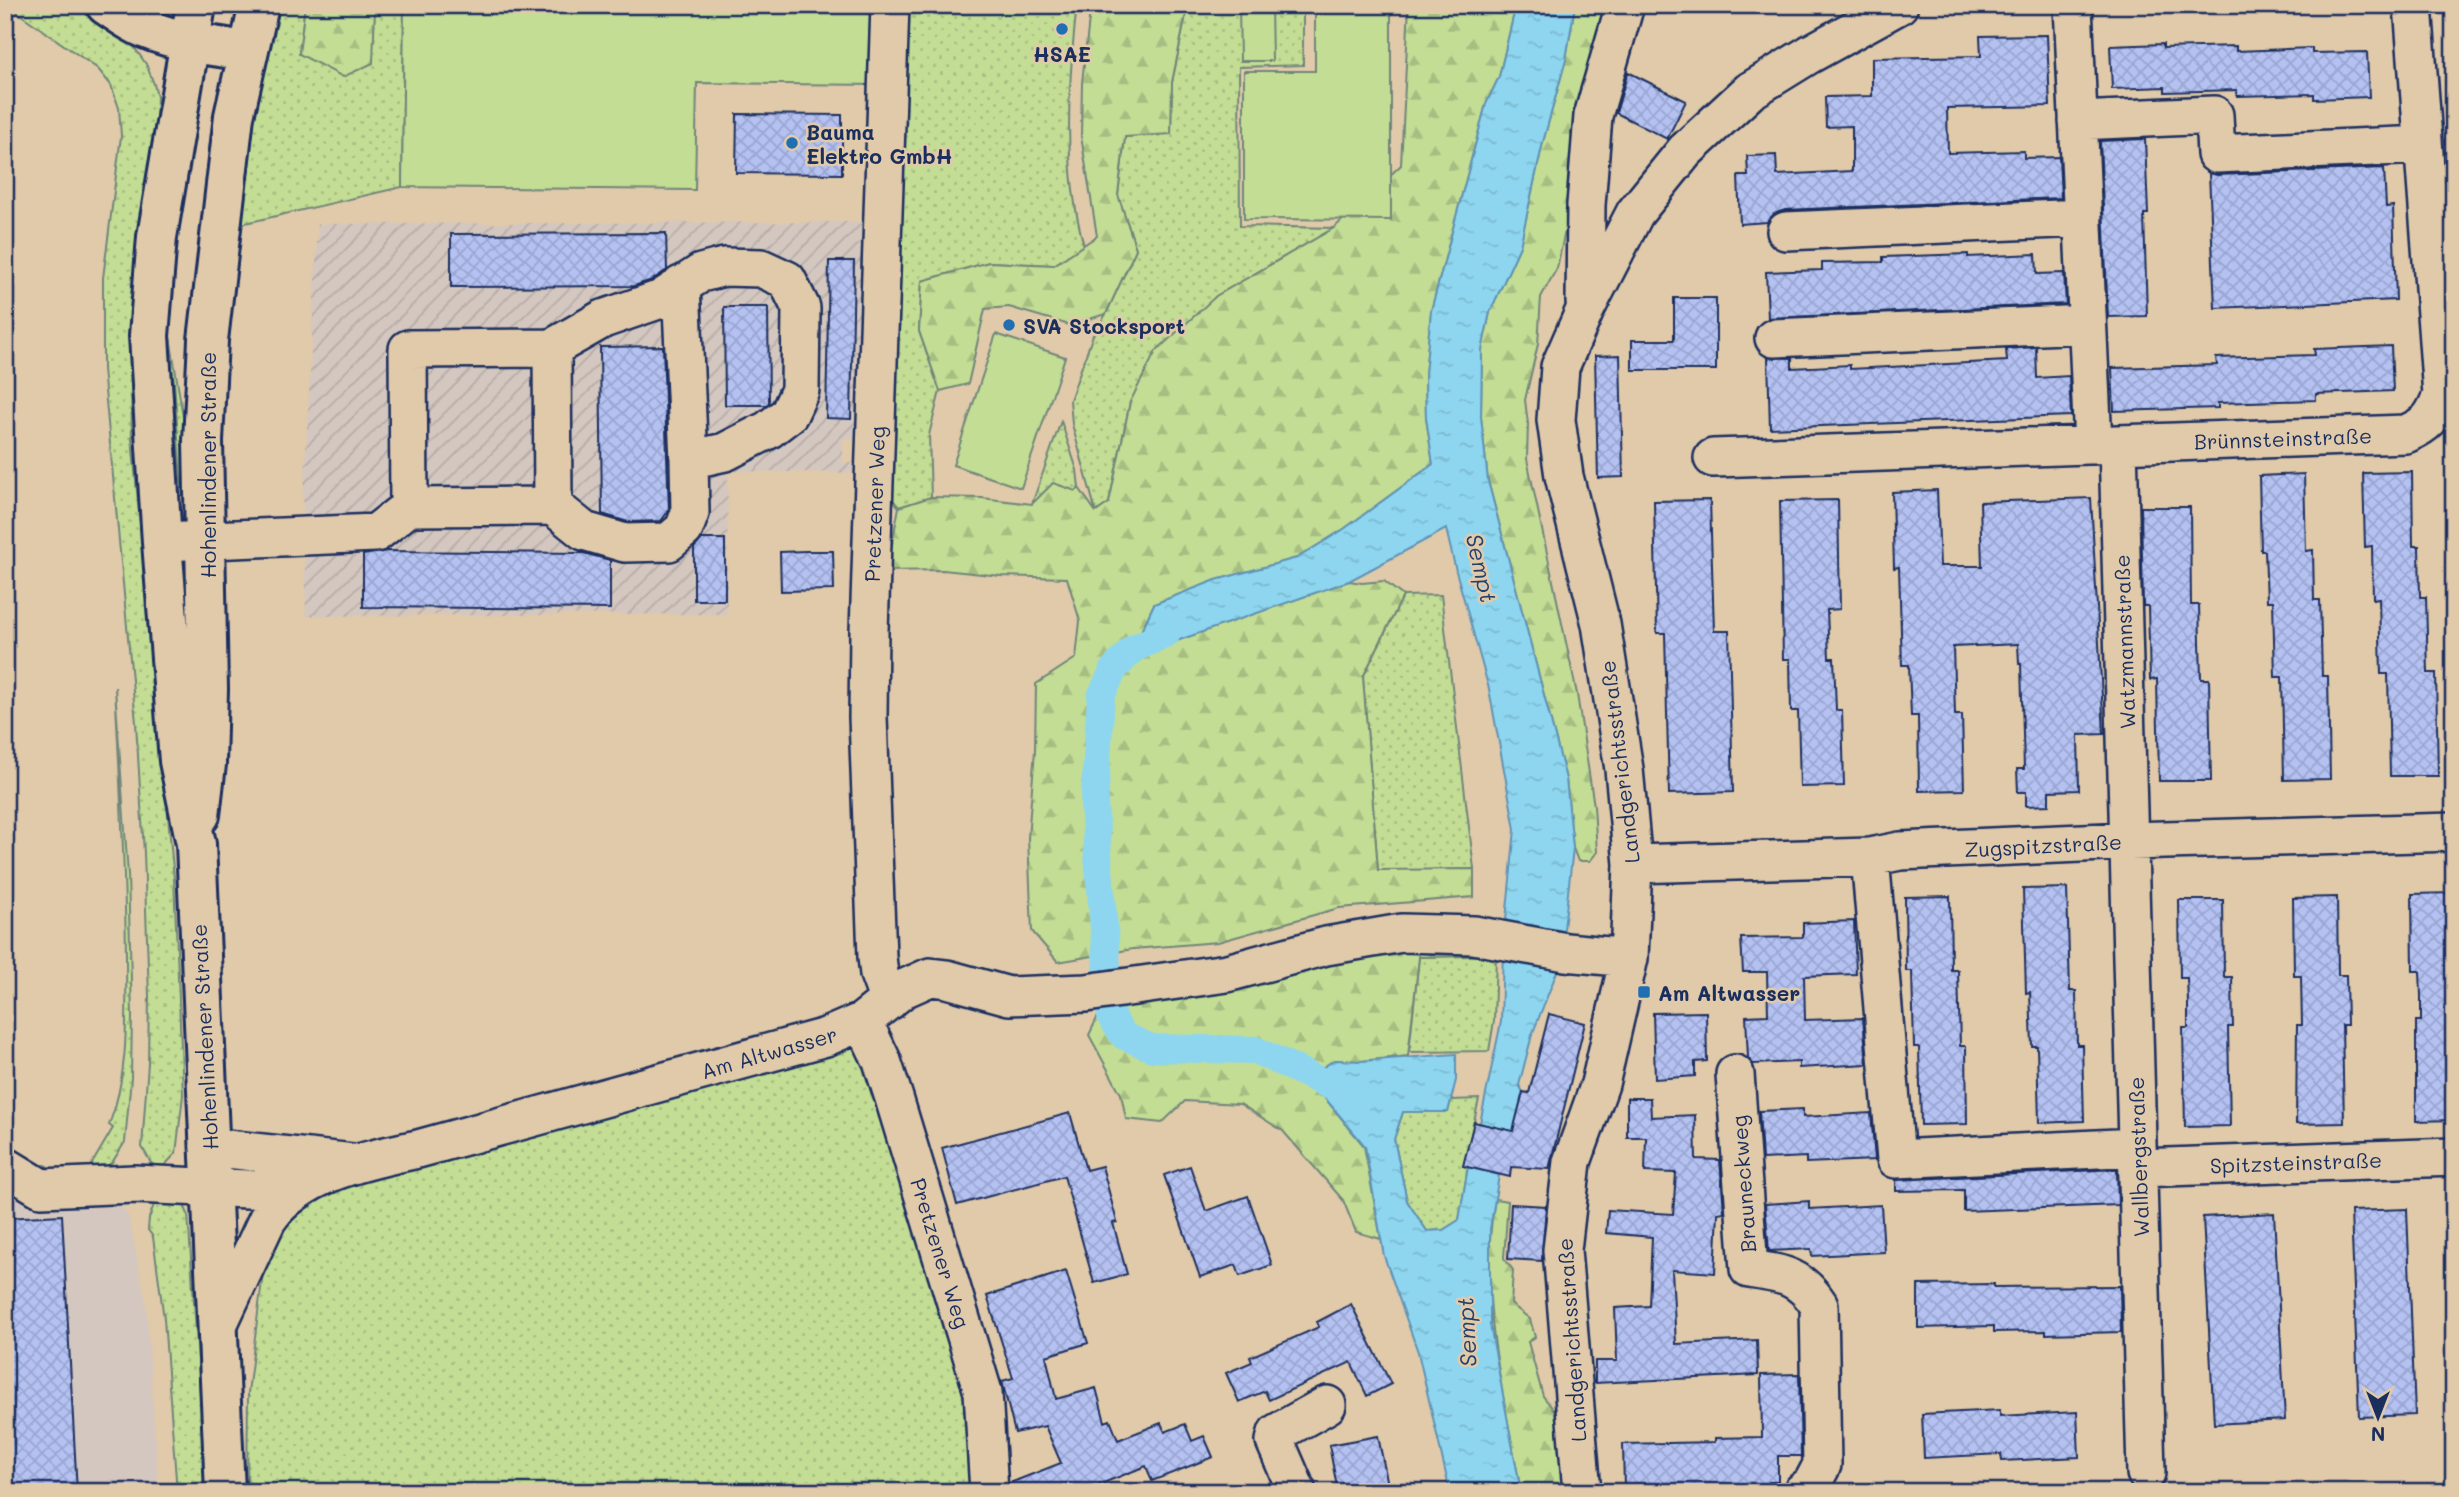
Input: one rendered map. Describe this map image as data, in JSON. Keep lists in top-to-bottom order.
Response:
{
  "streets": {
    "main road": ["Hohenlindener Straße"],
    "street": [
      "Brünnsteinstraße",
      "Pretzener Weg",
      "Watzmannstraße",
      "Landgerichtsstraße",
      "Zugspitzstraße",
      "Am Altwasser",
      "Wallbergstraße",
      "Spitzsteinstraße",
      "Brauneckweg"
    ]
  },
  "crossings": [
    ["Brünnsteinstraße", "Watzmannstraße"],
    ["Hohenlindener Straße", "Am Altwasser"],
    ["Pretzener Weg", "Am Altwasser"],
    ["Watzmannstraße", "Zugspitzstraße"],
    ["Watzmannstraße", "Wallbergstraße"],
    ["Landgerichtsstraße", "Zugspitzstraße"],
    ["Landgerichtsstraße", "Am Altwasser"],
    ["Zugspitzstraße", "Wallbergstraße"],
    ["Zugspitzstraße", "Spitzsteinstraße"],
    ["Wallbergstraße", "Spitzsteinstraße"]
  ],
  "water": ["Sempt"],
  "places": {
    "other": ["HSAE", "Bauma Elektro GmbH", "SVA Stocksport"],
    "transit": ["Am Altwasser"]
  },
  "north": "bottom"
}
